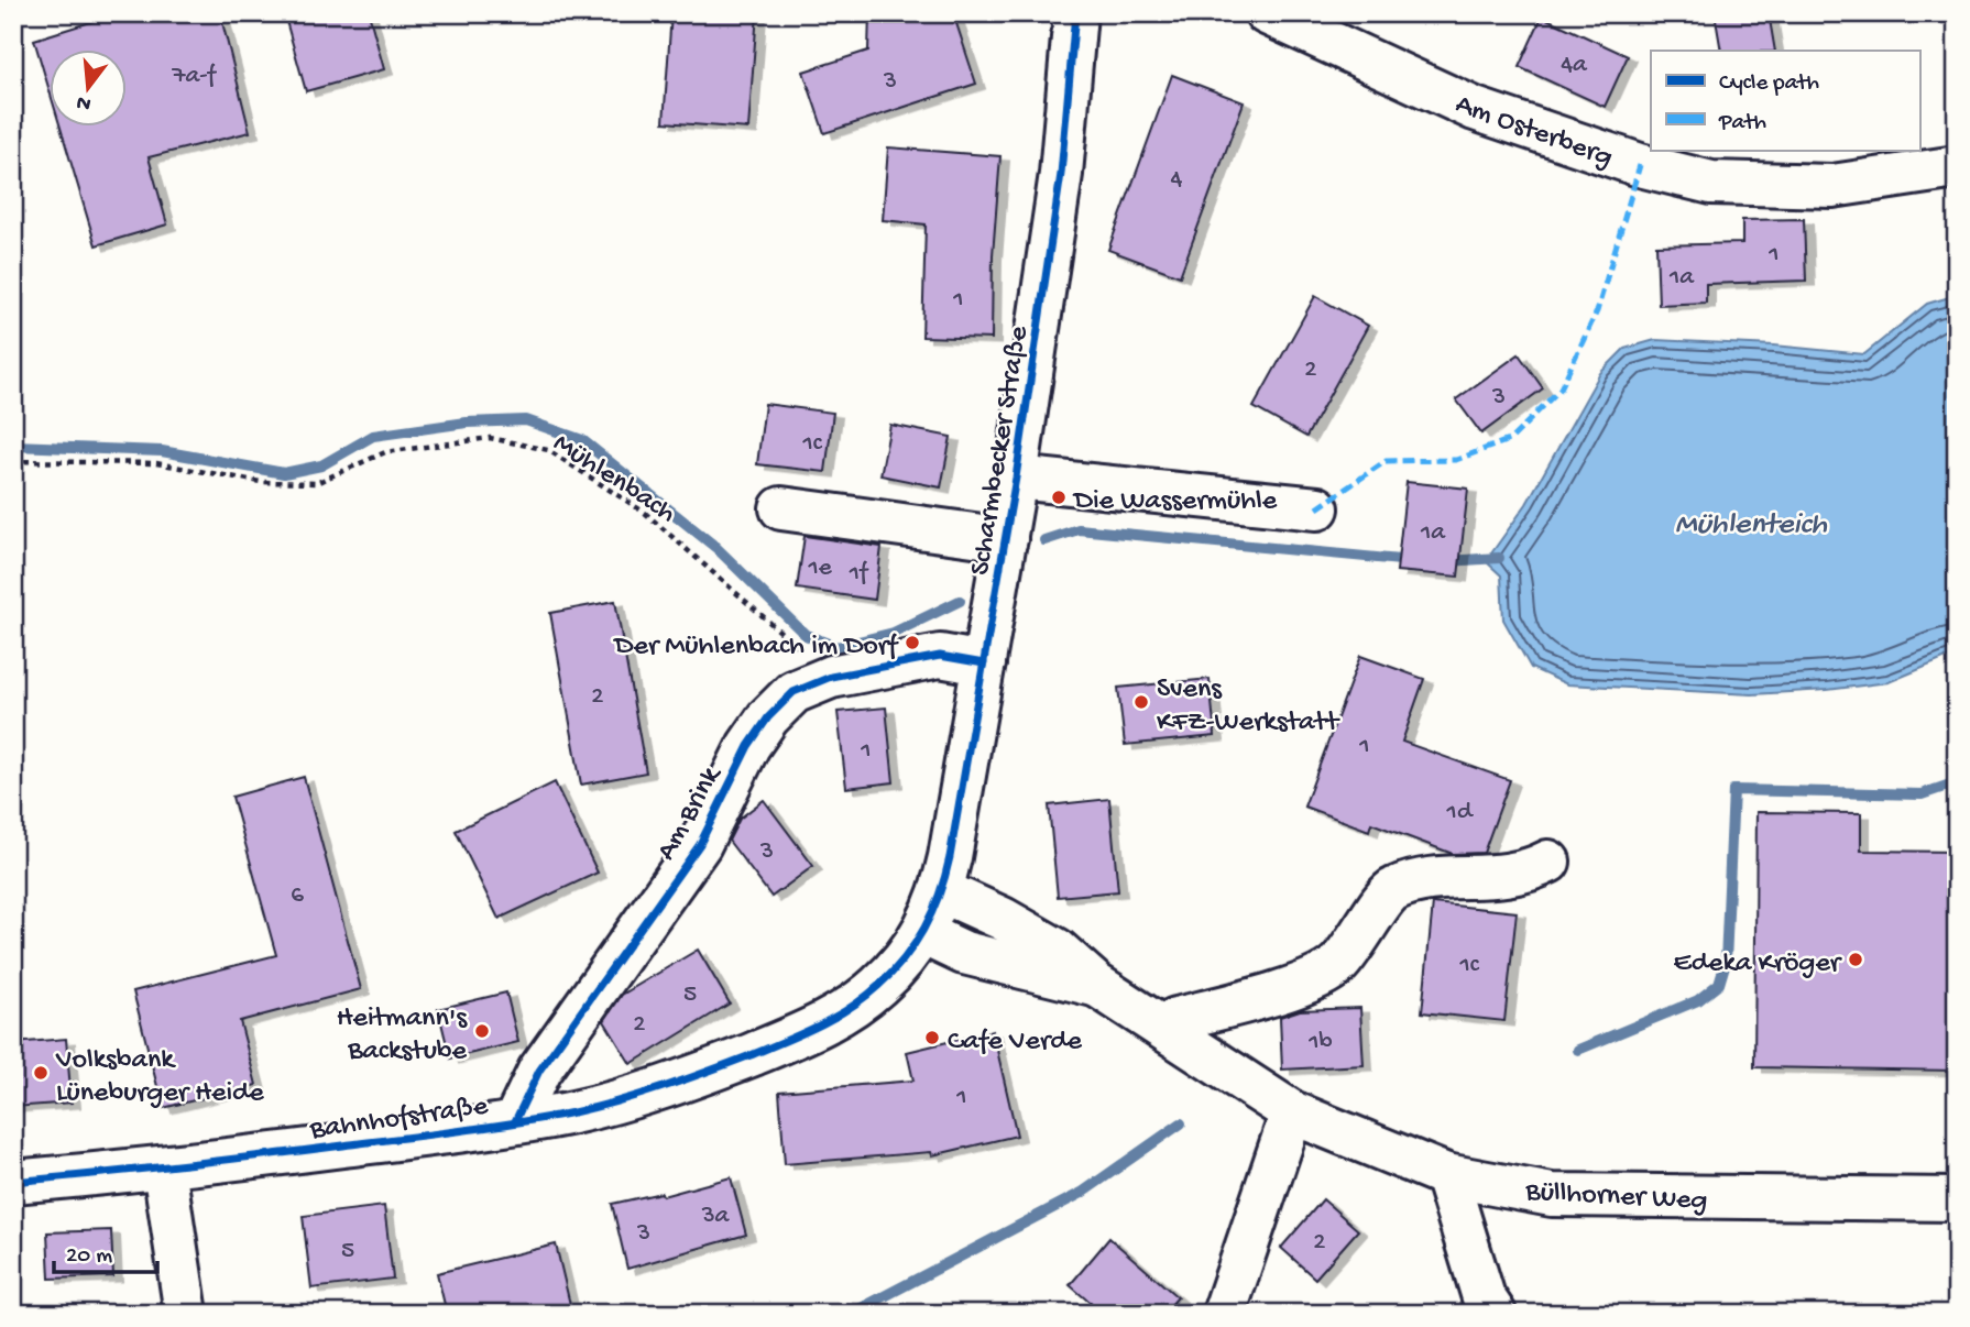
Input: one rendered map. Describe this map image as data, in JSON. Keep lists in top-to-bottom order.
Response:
{
  "streets": {
    "street": [
      "Am Osterberg",
      "Scharmbecker Straße",
      "Am Brink",
      "Bahnhofstraße",
      "Büllhorner Weg"
    ],
    "path": ["Mühlenbach"]
  },
  "crossings": [
    ["Scharmbecker Straße", "Am Brink"],
    ["Scharmbecker Straße", "Bahnhofstraße"],
    ["Scharmbecker Straße", "Büllhorner Weg"],
    ["Mühlenbach", "Am Brink"],
    ["Am Brink", "Bahnhofstraße"],
    ["Bahnhofstraße", "Büllhorner Weg"]
  ],
  "water": ["Mühlenteich"],
  "places": [
    "Die Wassermühle",
    "Der Mühlenbach im Dorf",
    "Svens KFZ-Werkstatt",
    "Edeka Kröger",
    "Heitmann's Backstube",
    "Cafe Verde",
    "Volksbank Lüneburger Heide"
  ],
  "house_numbers": [
    "4a",
    "7a-f",
    "3",
    "4",
    "1",
    "1a",
    "1",
    "2",
    "3",
    "1c",
    "1a",
    "1e",
    "1f",
    "2",
    "1",
    "1",
    "1d",
    "3",
    "6",
    "1c",
    "5",
    "2",
    "1b",
    "1",
    "3a",
    "3",
    "2",
    "5"
  ],
  "legend": ["Cycle path", "Path"],
  "scale_bar": "20 m",
  "north": "bottom"
}
